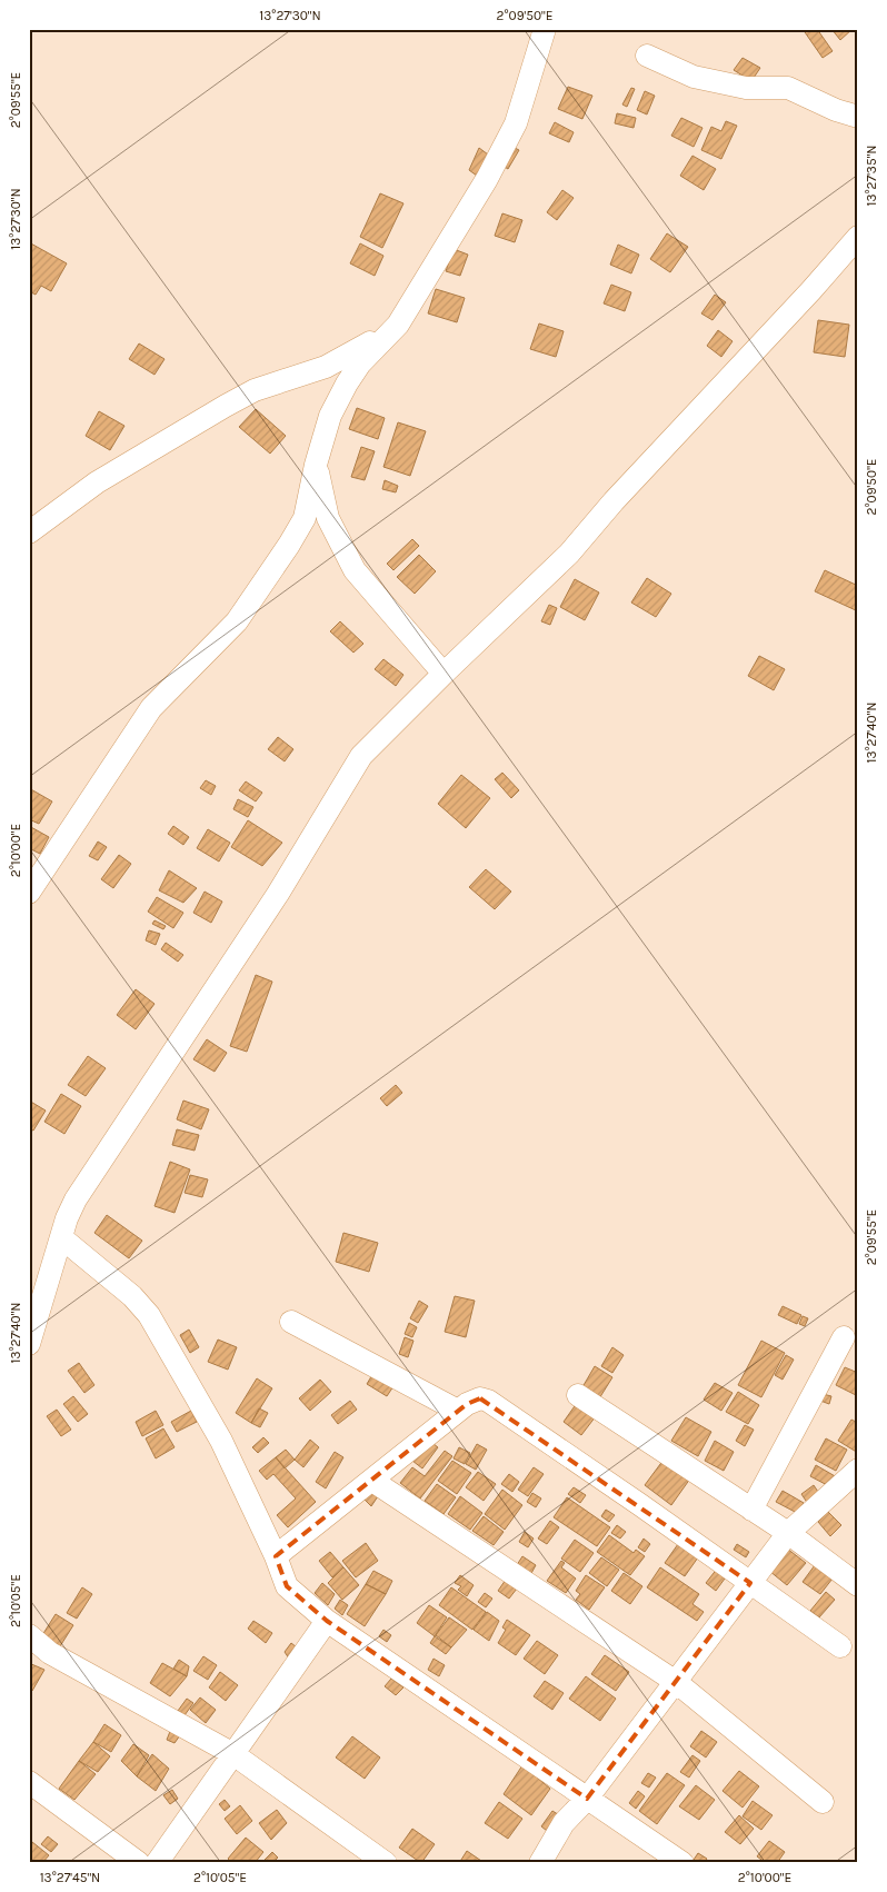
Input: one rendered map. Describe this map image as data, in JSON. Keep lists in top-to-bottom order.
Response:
{
  "coordinates": [
    "13°27'30\"N",
    "2°09'50\"E",
    "2°09'55\"E",
    "13°27'35\"N",
    "13°27'40\"N",
    "2°10'00\"E",
    "2°10'05\"E",
    "13°27'45\"N"
  ]
}
